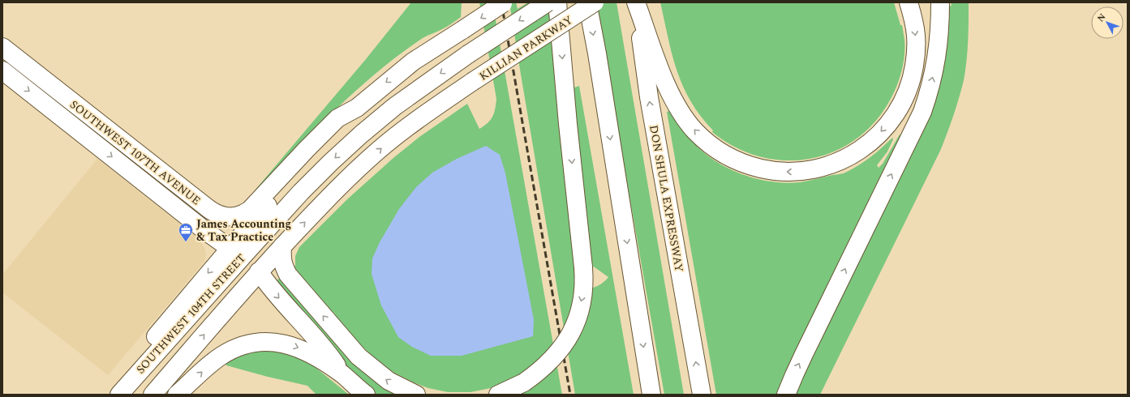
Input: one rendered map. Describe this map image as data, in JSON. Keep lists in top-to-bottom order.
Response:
{
  "streets": {
    "main road": [
      "KILLIAN PARKWAY",
      "SOUTHWEST 107TH AVENUE",
      "DON SHULA EXPRESSWAY",
      "SOUTHWEST 104TH STREET"
    ]
  },
  "crossings": [
    ["KILLIAN PARKWAY", "SOUTHWEST 104TH STREET"],
    ["SOUTHWEST 107TH AVENUE", "SOUTHWEST 104TH STREET"]
  ],
  "places": {
    "office": ["James Accounting & Tax Practice"]
  },
  "north": "top left"
}
